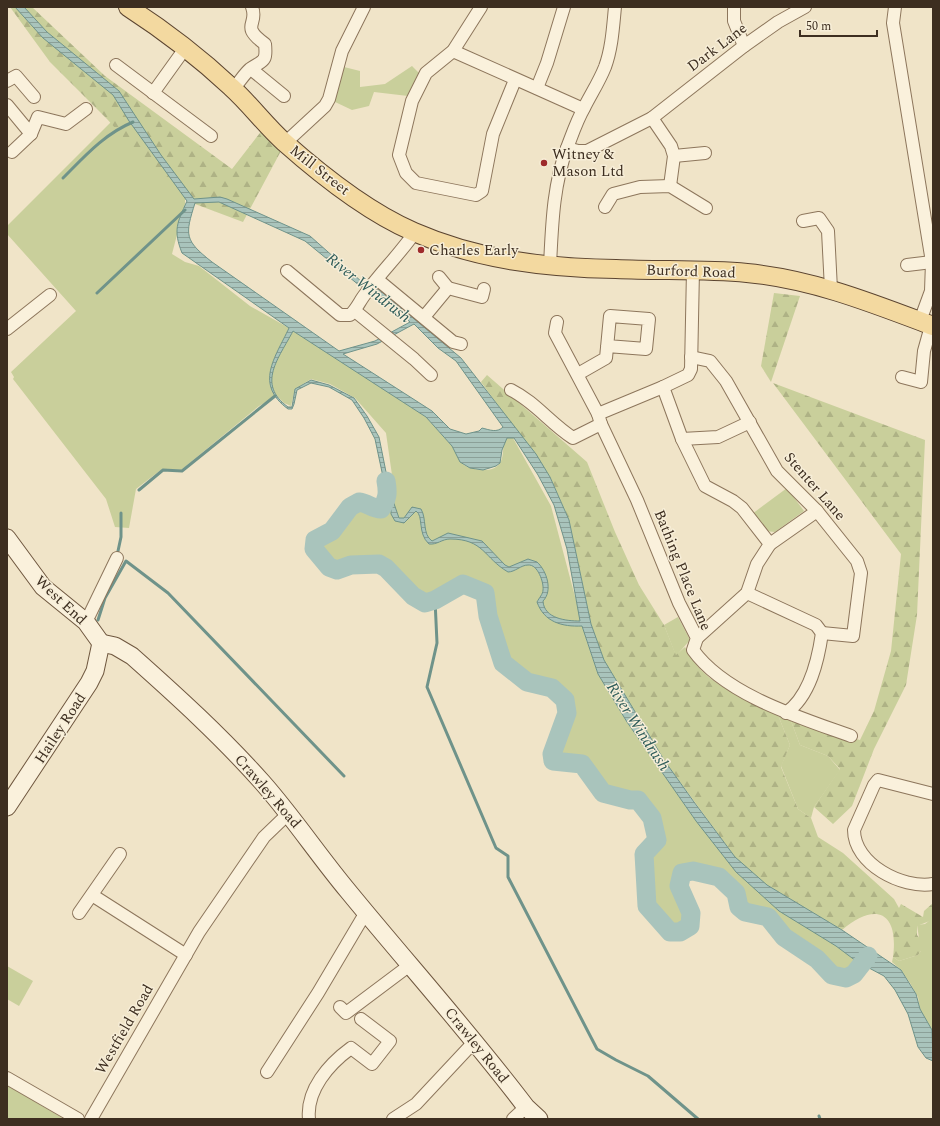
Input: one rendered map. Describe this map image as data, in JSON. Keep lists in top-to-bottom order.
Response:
{
  "streets": {
    "main road": ["Mill Street", "Burford Road"],
    "street": [
      "Dark Lane",
      "Stenter Lane",
      "Bathing Place Lane",
      "West End",
      "Hailey Road",
      "Crawley Road",
      "Westfield Road"
    ]
  },
  "crossings": [
    ["Mill Street", "Burford Road"],
    ["Stenter Lane", "Bathing Place Lane"],
    ["West End", "Hailey Road"],
    ["West End", "Crawley Road"],
    ["Hailey Road", "Crawley Road"],
    ["Crawley Road", "Westfield Road"]
  ],
  "water": ["River Windrush"],
  "places": ["Witney & Mason Ltd", "Charles Early"],
  "scale_bar": "50 m"
}
